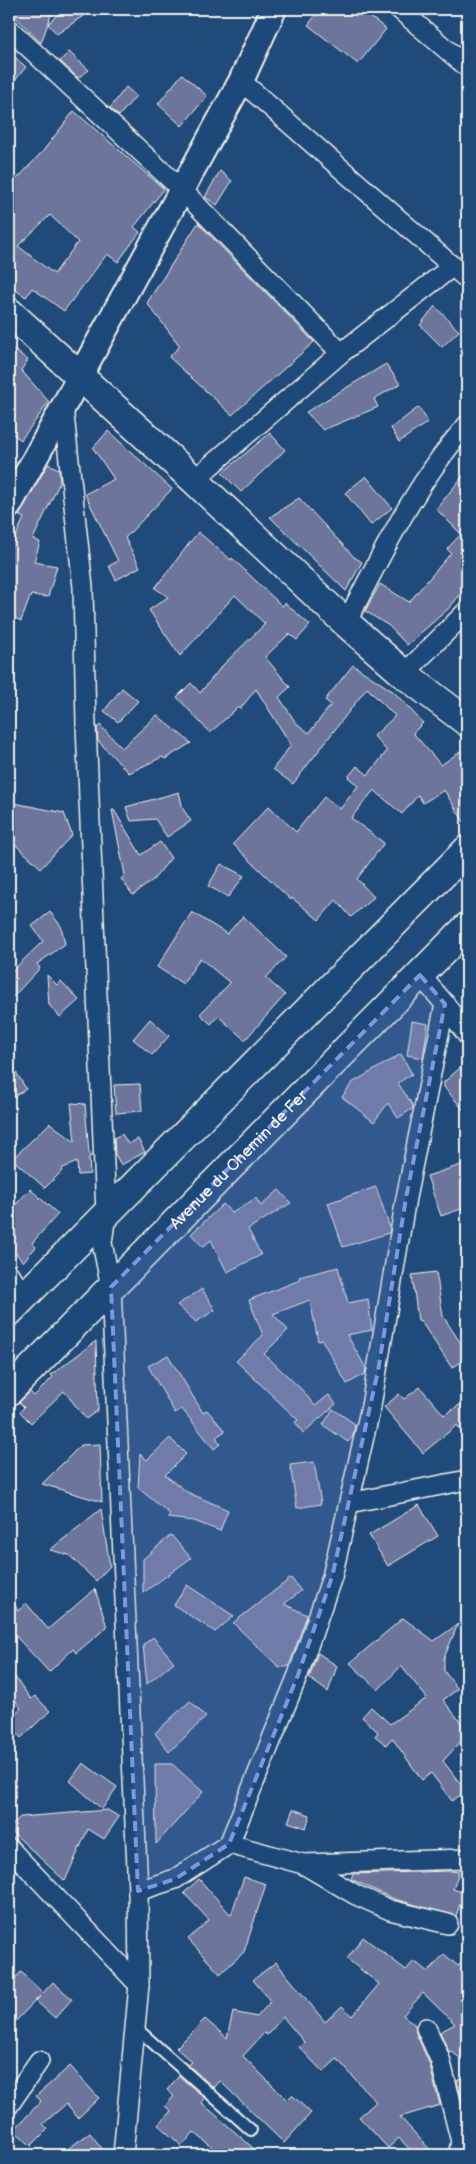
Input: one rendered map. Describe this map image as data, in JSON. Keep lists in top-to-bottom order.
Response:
{
  "streets": {
    "main road": ["Avenue du Chemin de Fer"]
  }
}
